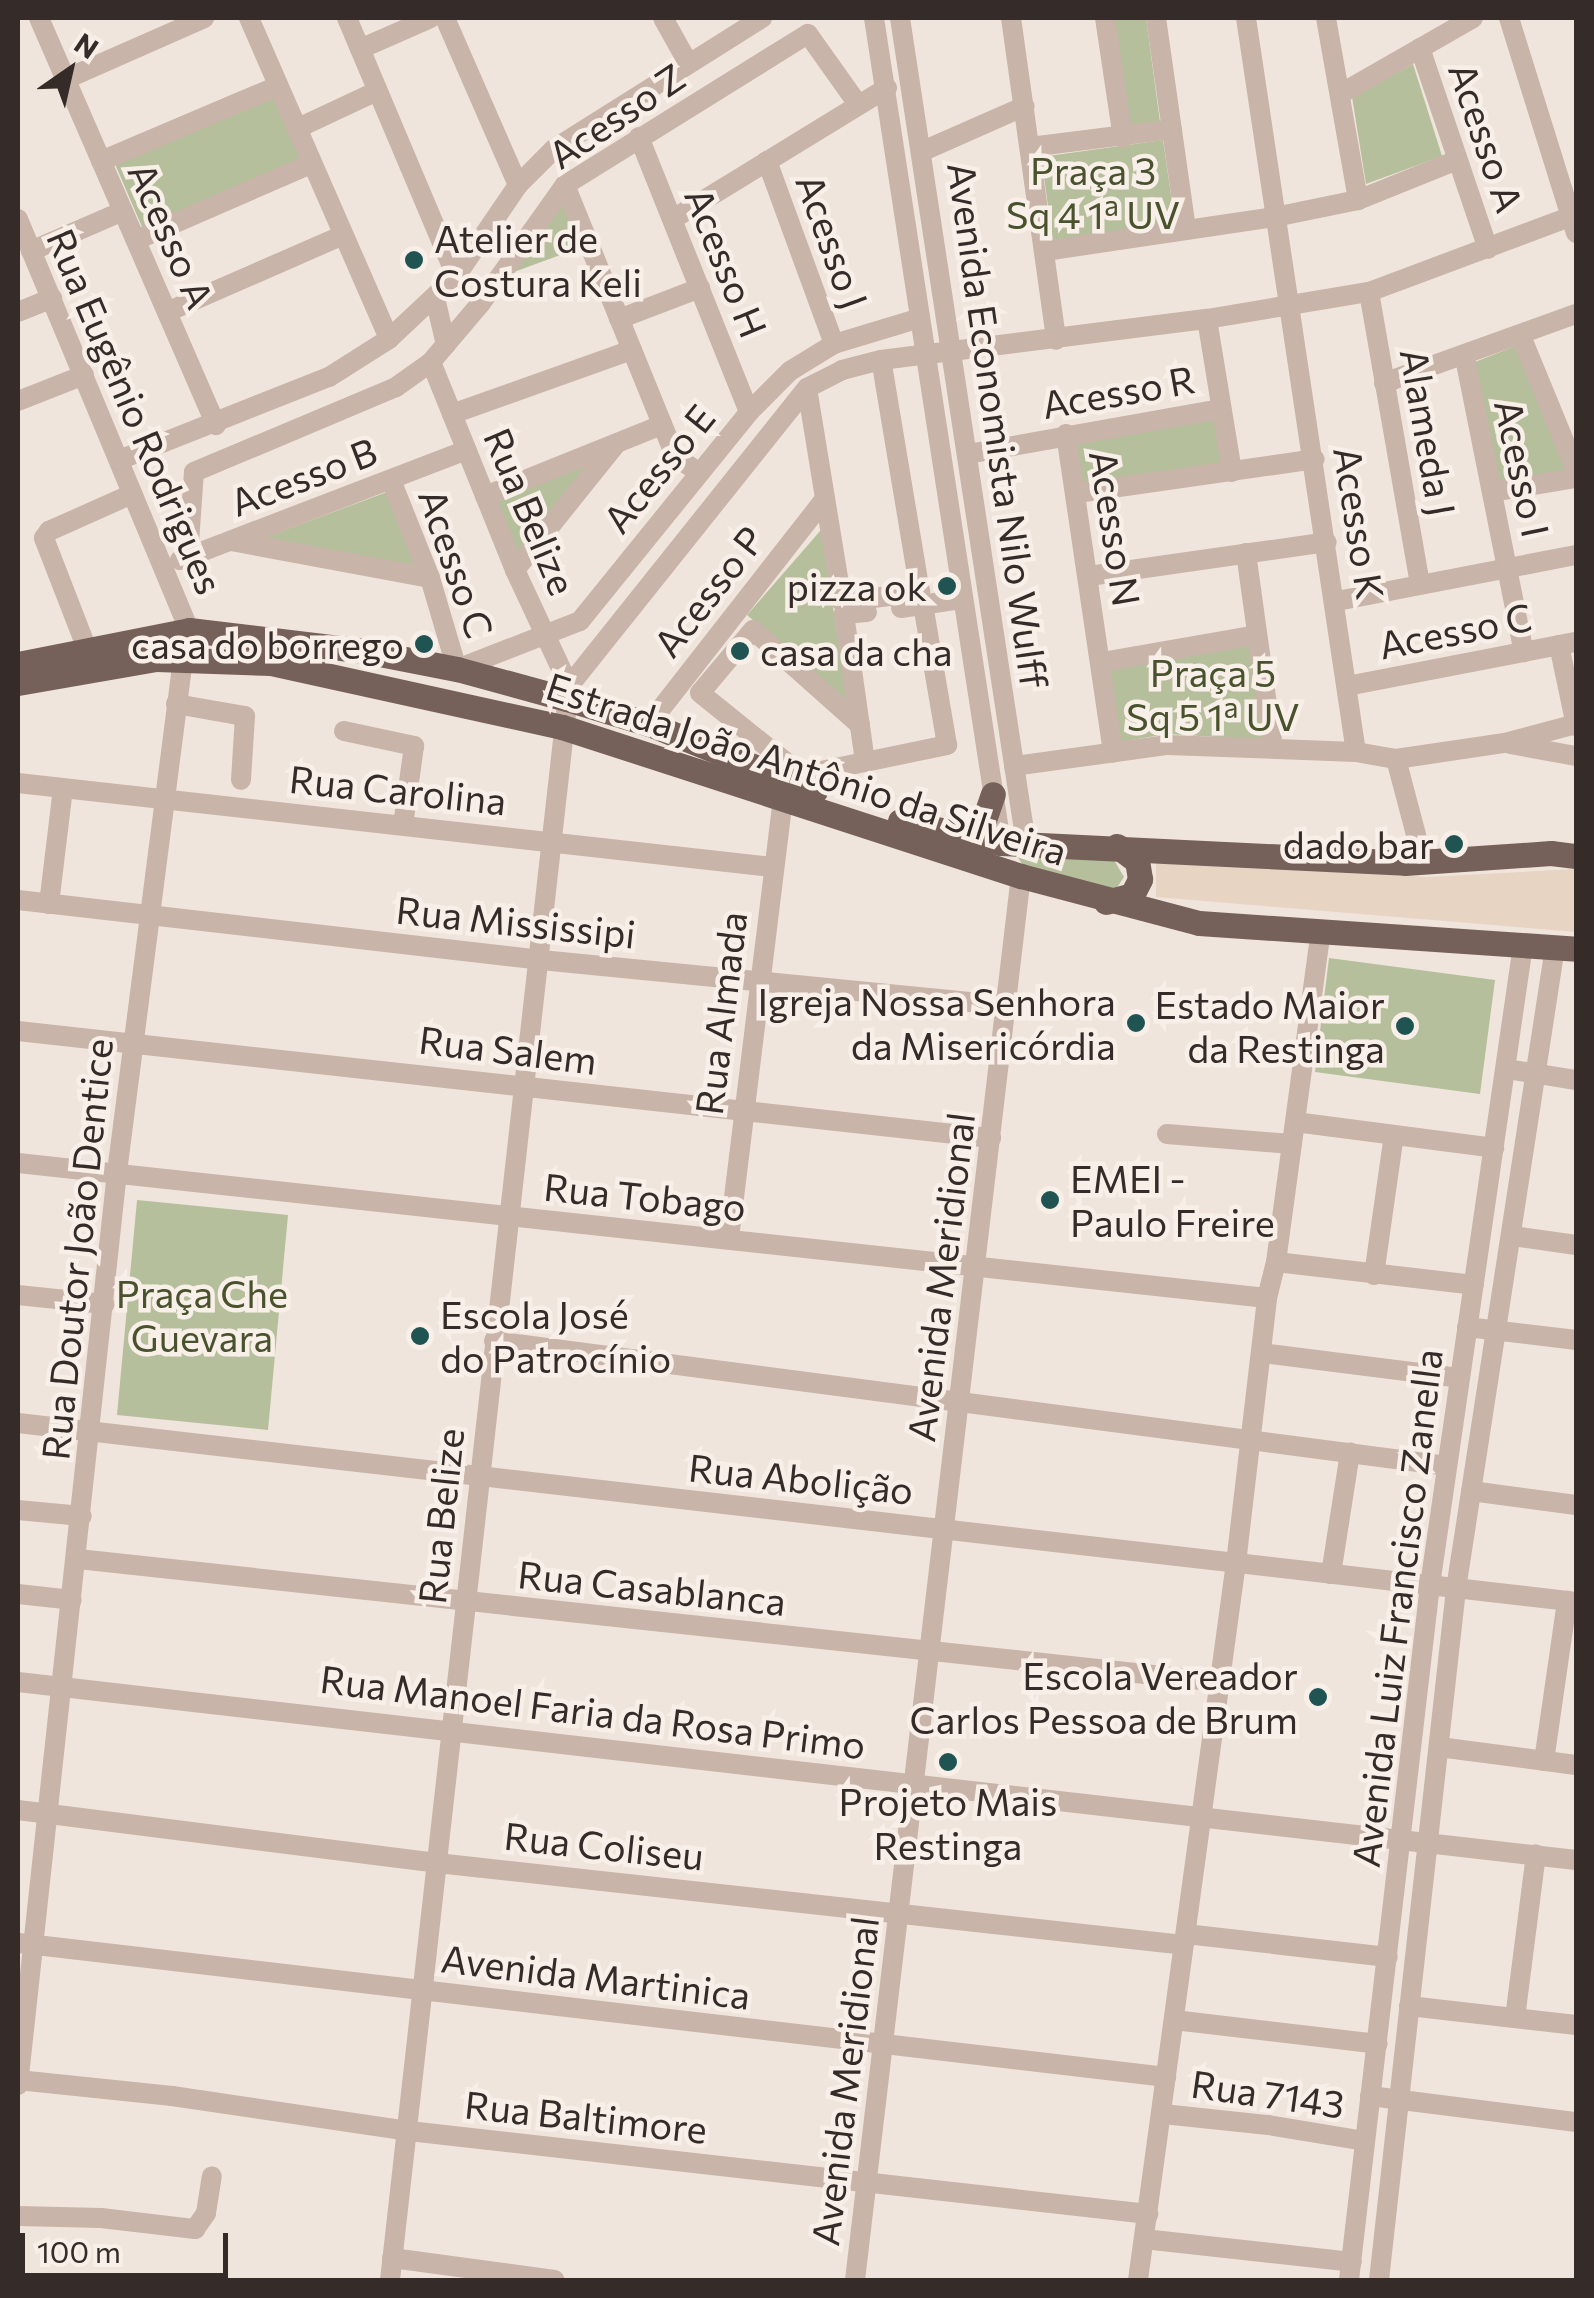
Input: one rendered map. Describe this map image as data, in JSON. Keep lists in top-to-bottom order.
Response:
{
  "streets": {
    "main road": ["Estrada João Antônio da Silveira"],
    "street": [
      "Acesso Z",
      "Acesso A",
      "Acesso J",
      "Acesso H",
      "Acesso R",
      "Rua Eugênio Rodrigues",
      "Avenida Economista Nilo Wulff",
      "Alameda J",
      "Acesso E",
      "Acesso I",
      "Acesso B",
      "Rua Belize",
      "Acesso K",
      "Acesso N",
      "Acesso C",
      "Acesso P",
      "Rua Carolina",
      "Rua Mississipi",
      "Rua Almada",
      "Rua Salem",
      "Rua Tobago",
      "Rua Doutor João Dentice",
      "Avenida Meridional",
      "Rua Abolição",
      "Rua Casablanca",
      "Avenida Luiz Francisco Zanella",
      "Rua Manoel Faria da Rosa Primo",
      "Rua Coliseu",
      "Avenida Martinica",
      "Rua 7143",
      "Rua Baltimore"
    ]
  },
  "crossings": [
    ["Acesso Z", "Acesso H"],
    ["Acesso Z", "Acesso B"],
    ["Acesso Z", "Rua Belize"],
    ["Acesso J", "Acesso E"],
    ["Acesso H", "Acesso E"],
    ["Acesso R", "Avenida Economista Nilo Wulff"],
    ["Acesso R", "Acesso N"],
    ["Rua Eugênio Rodrigues", "Acesso B"],
    ["Rua Eugênio Rodrigues", "Estrada João Antônio da Silveira"],
    ["Avenida Economista Nilo Wulff", "Acesso E"],
    ["Avenida Economista Nilo Wulff", "Estrada João Antônio da Silveira"],
    ["Acesso E", "Rua Belize"],
    ["Acesso E", "Acesso C"],
    ["Acesso E", "Estrada João Antônio da Silveira"],
    ["Acesso I", "Acesso C"],
    ["Acesso B", "Rua Belize"],
    ["Acesso B", "Acesso C"],
    ["Rua Belize", "Estrada João Antônio da Silveira"],
    ["Rua Belize", "Rua Carolina"],
    ["Rua Belize", "Rua Mississipi"],
    ["Rua Belize", "Rua Salem"],
    ["Rua Belize", "Rua Tobago"],
    ["Rua Belize", "Rua Abolição"],
    ["Rua Belize", "Rua Casablanca"],
    ["Rua Belize", "Rua Manoel Faria da Rosa Primo"],
    ["Rua Belize", "Rua Coliseu"],
    ["Rua Belize", "Avenida Martinica"],
    ["Rua Belize", "Rua Baltimore"],
    ["Acesso K", "Acesso C"],
    ["Acesso C", "Estrada João Antônio da Silveira"],
    ["Acesso P", "Estrada João Antônio da Silveira"],
    ["Estrada João Antônio da Silveira", "Rua Almada"],
    ["Estrada João Antônio da Silveira", "Rua Doutor João Dentice"],
    ["Estrada João Antônio da Silveira", "Avenida Meridional"],
    ["Estrada João Antônio da Silveira", "Avenida Luiz Francisco Zanella"],
    ["Rua Carolina", "Rua Almada"],
    ["Rua Carolina", "Rua Doutor João Dentice"],
    ["Rua Mississipi", "Rua Almada"],
    ["Rua Mississipi", "Rua Doutor João Dentice"],
    ["Rua Mississipi", "Avenida Meridional"],
    ["Rua Almada", "Rua Salem"],
    ["Rua Almada", "Rua Tobago"],
    ["Rua Salem", "Rua Doutor João Dentice"],
    ["Rua Salem", "Avenida Meridional"],
    ["Rua Tobago", "Rua Doutor João Dentice"],
    ["Rua Tobago", "Avenida Meridional"],
    ["Rua Doutor João Dentice", "Rua Abolição"],
    ["Rua Doutor João Dentice", "Rua Casablanca"],
    ["Rua Doutor João Dentice", "Rua Manoel Faria da Rosa Primo"],
    ["Rua Doutor João Dentice", "Rua Coliseu"],
    ["Rua Doutor João Dentice", "Avenida Martinica"],
    ["Rua Doutor João Dentice", "Rua Baltimore"],
    ["Avenida Meridional", "Rua Abolição"],
    ["Avenida Meridional", "Rua Casablanca"],
    ["Avenida Meridional", "Rua Manoel Faria da Rosa Primo"],
    ["Avenida Meridional", "Rua Coliseu"],
    ["Avenida Meridional", "Avenida Martinica"],
    ["Avenida Meridional", "Rua Baltimore"],
    ["Rua Abolição", "Avenida Luiz Francisco Zanella"],
    ["Avenida Luiz Francisco Zanella", "Rua Manoel Faria da Rosa Primo"],
    ["Avenida Luiz Francisco Zanella", "Rua Coliseu"],
    ["Avenida Luiz Francisco Zanella", "Rua 7143"]
  ],
  "parks": ["Praça 3 Sq 4 1ª UV", "Praça 5 Sq 5 1ª UV", "Praça Che Guevara"],
  "places": [
    "Atelier de Costura Keli",
    "pizza ok",
    "casa do borrego",
    "casa da cha",
    "dado bar",
    "Igreja Nossa Senhora da Misericórdia",
    "Estado Maior da Restinga",
    "EMEI - Paulo Freire",
    "Escola José do Patrocínio",
    "Escola Vereador Carlos Pessoa de Brum",
    "Projeto Mais Restinga"
  ],
  "scale_bar": "100 m",
  "north": "top right"
}
